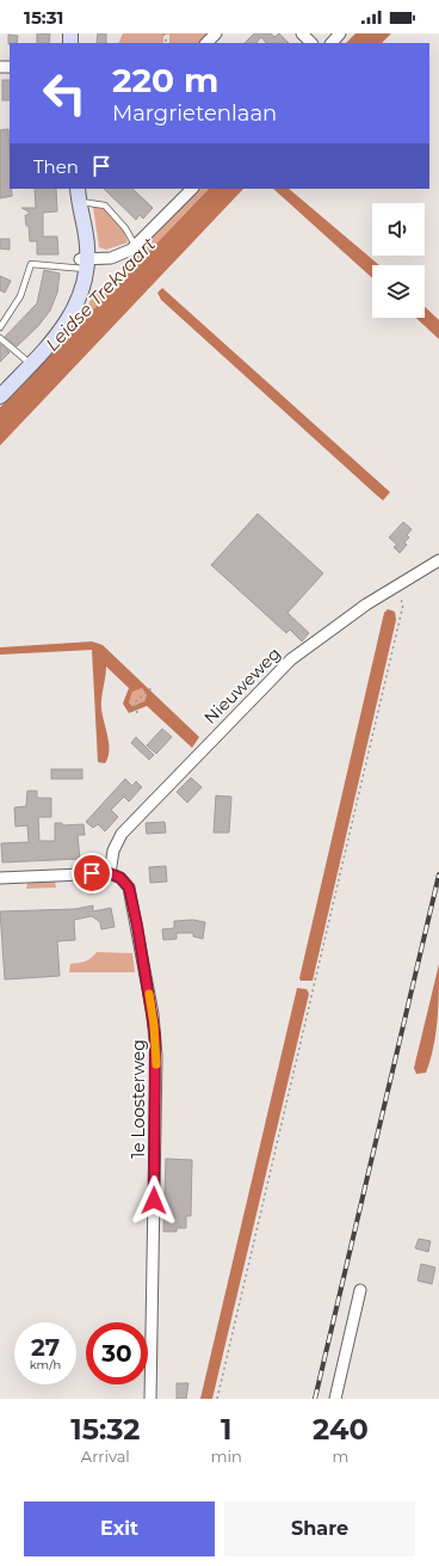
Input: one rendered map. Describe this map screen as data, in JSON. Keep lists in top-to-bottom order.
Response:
{
  "streets": {
    "street": ["Nieuweweg", "1e Loosterweg"]
  },
  "crossings": [
    ["Nieuweweg", "1e Loosterweg"]
  ],
  "water": ["Leidse Trekvaart"],
  "page": {
    "status": "15:31",
    "turn": ["220 m", "Margrietenlaan"],
    "then": "Then",
    "speed": "27 km/h",
    "limit": "30",
    "eta": [
      "15:32",
      "Arrival",
      "1",
      "min",
      "240",
      "m"
    ],
    "buttons": ["Exit", "Share"]
  }
}
